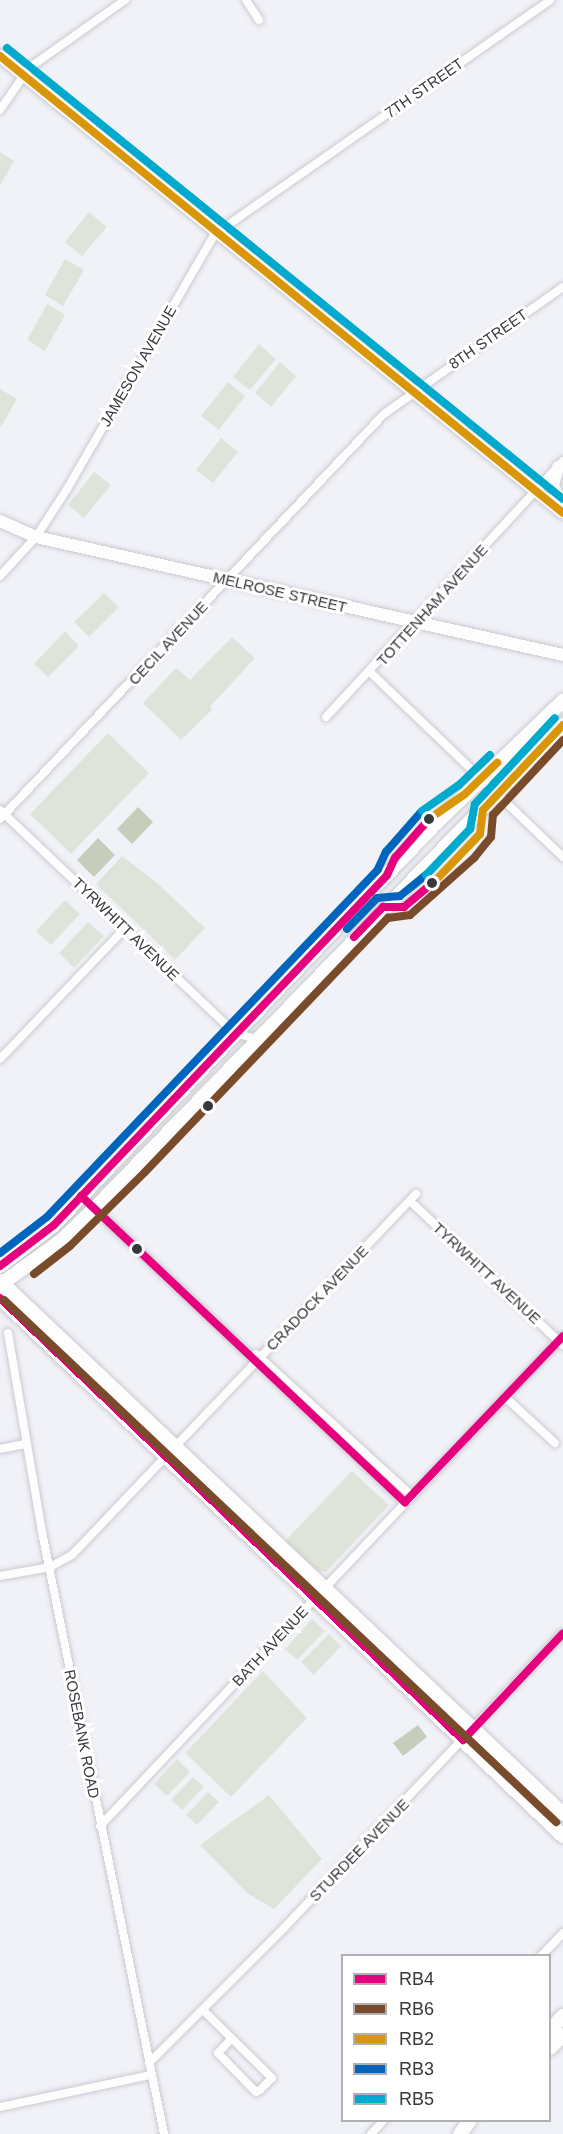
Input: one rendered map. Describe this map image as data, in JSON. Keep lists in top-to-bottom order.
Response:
{
  "streets": {
    "main road": ["MELROSE STREET"],
    "street": [
      "7TH STREET",
      "8TH STREET",
      "JAMESON AVENUE",
      "TOTTENHAM AVENUE",
      "CECIL AVENUE",
      "TYRWHITT AVENUE",
      "CRADOCK AVENUE",
      "BATH AVENUE",
      "ROSEBANK ROAD",
      "STURDEE AVENUE"
    ]
  },
  "crossings": [
    ["7TH STREET", "JAMESON AVENUE"],
    ["8TH STREET", "CECIL AVENUE"],
    ["JAMESON AVENUE", "MELROSE STREET"],
    ["MELROSE STREET", "TOTTENHAM AVENUE"],
    ["MELROSE STREET", "CECIL AVENUE"],
    ["CECIL AVENUE", "TYRWHITT AVENUE"],
    ["TYRWHITT AVENUE", "CRADOCK AVENUE"],
    ["TYRWHITT AVENUE", "BATH AVENUE"],
    ["CRADOCK AVENUE", "ROSEBANK ROAD"],
    ["BATH AVENUE", "ROSEBANK ROAD"],
    ["ROSEBANK ROAD", "STURDEE AVENUE"]
  ],
  "lines": [
    "transit line RB5",
    "transit line RB2",
    "transit line RB6",
    "transit line RB3",
    "transit line RB4"
  ],
  "legend": [
    "RB4",
    "RB6",
    "RB2",
    "RB3",
    "RB5"
  ]
}
